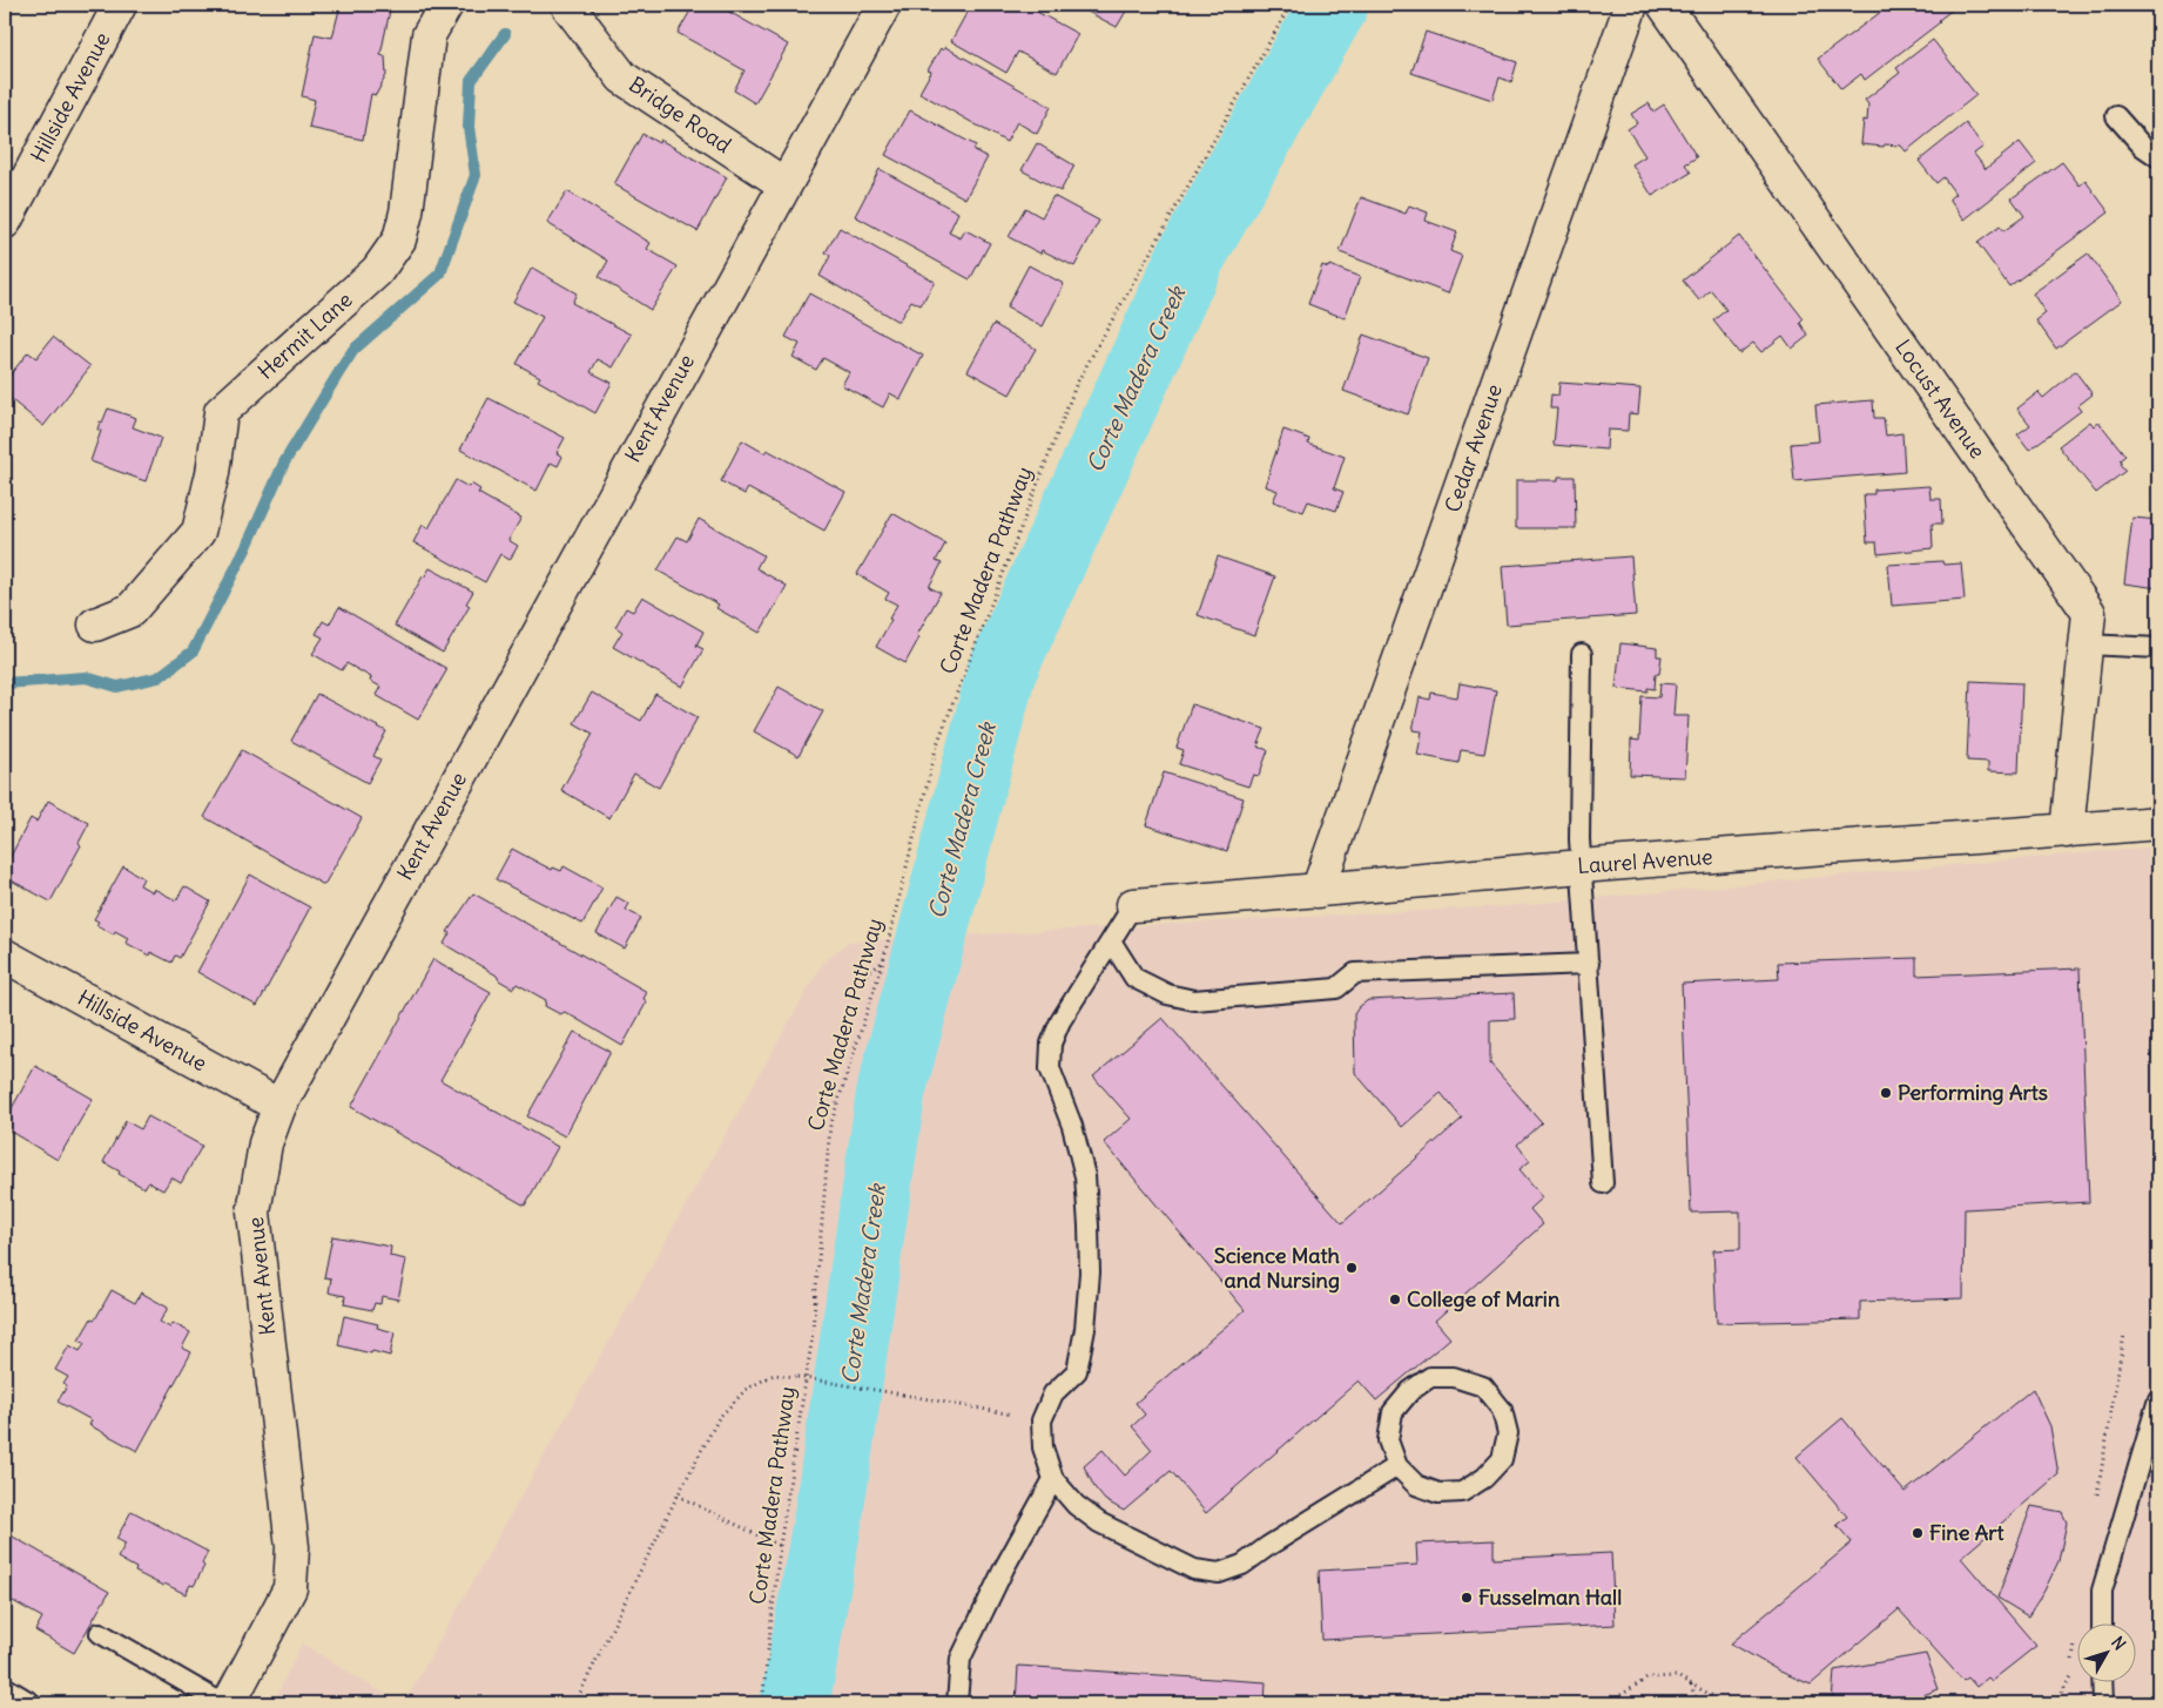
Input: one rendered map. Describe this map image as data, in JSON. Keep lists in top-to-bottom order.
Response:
{
  "streets": {
    "street": [
      "Hillside Avenue",
      "Bridge Road",
      "Hermit Lane",
      "Locust Avenue",
      "Kent Avenue",
      "Cedar Avenue",
      "Laurel Avenue"
    ],
    "path": ["Corte Madera Pathway"]
  },
  "crossings": [
    ["Hillside Avenue", "Kent Avenue"],
    ["Bridge Road", "Kent Avenue"],
    ["Locust Avenue", "Laurel Avenue"],
    ["Cedar Avenue", "Laurel Avenue"]
  ],
  "water": ["Corte Madera Creek"],
  "places": [
    "Performing Arts",
    "Science Math and Nursing",
    "College of Marin",
    "Fine Art",
    "Fusselman Hall"
  ],
  "north": "top right"
}
